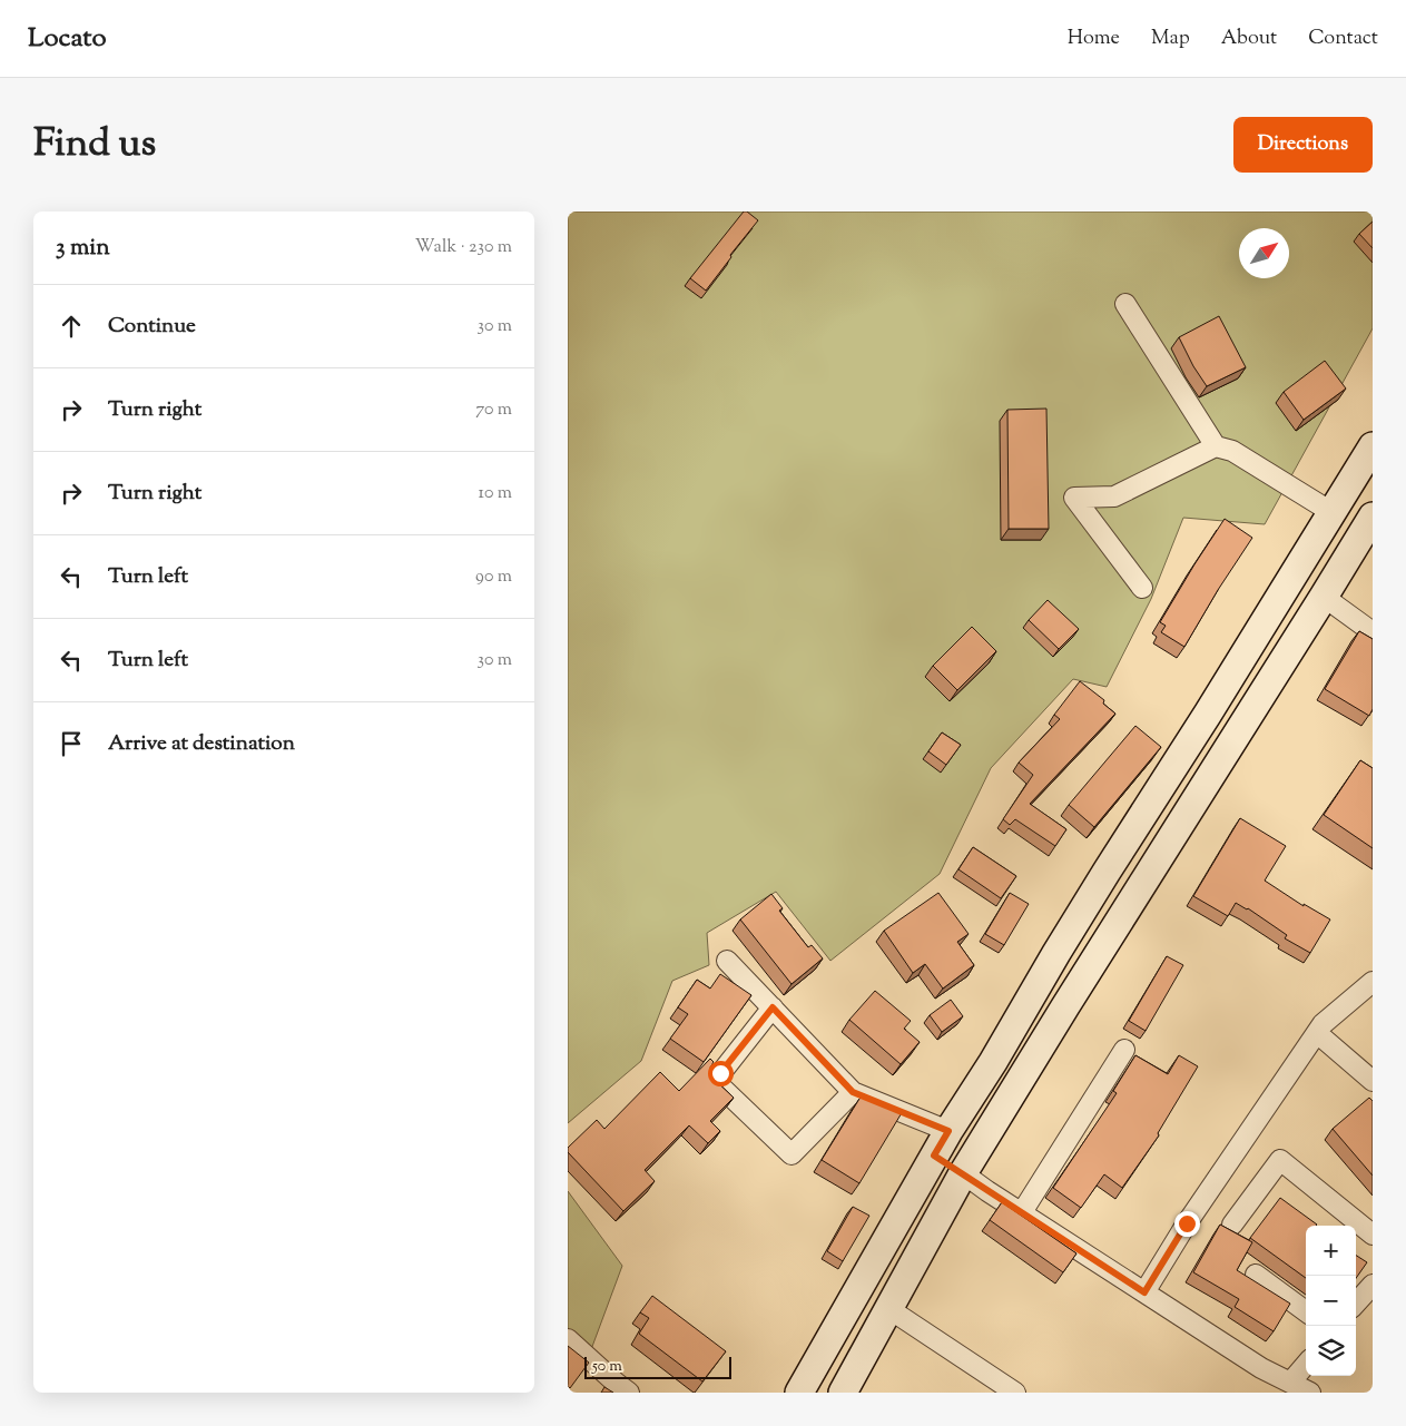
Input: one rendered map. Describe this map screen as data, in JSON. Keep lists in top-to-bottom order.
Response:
{
  "scale_bar": "50 m",
  "north": "top right",
  "page": {
    "header": "Locato",
    "nav": [
      "Home",
      "Map",
      "About",
      "Contact"
    ],
    "title": "Find us",
    "buttons": "Directions",
    "heading": ["3 min", "Walk · 230 m"],
    "list": [
      ["Continue", "30 m"],
      ["Turn right", "70 m"],
      ["Turn right", "10 m"],
      ["Turn left", "90 m"],
      ["Turn left", "30 m"],
      "Arrive at destination"
    ],
    "map_buttons": ["+", "−"],
    "scale": "50 m"
  }
}
